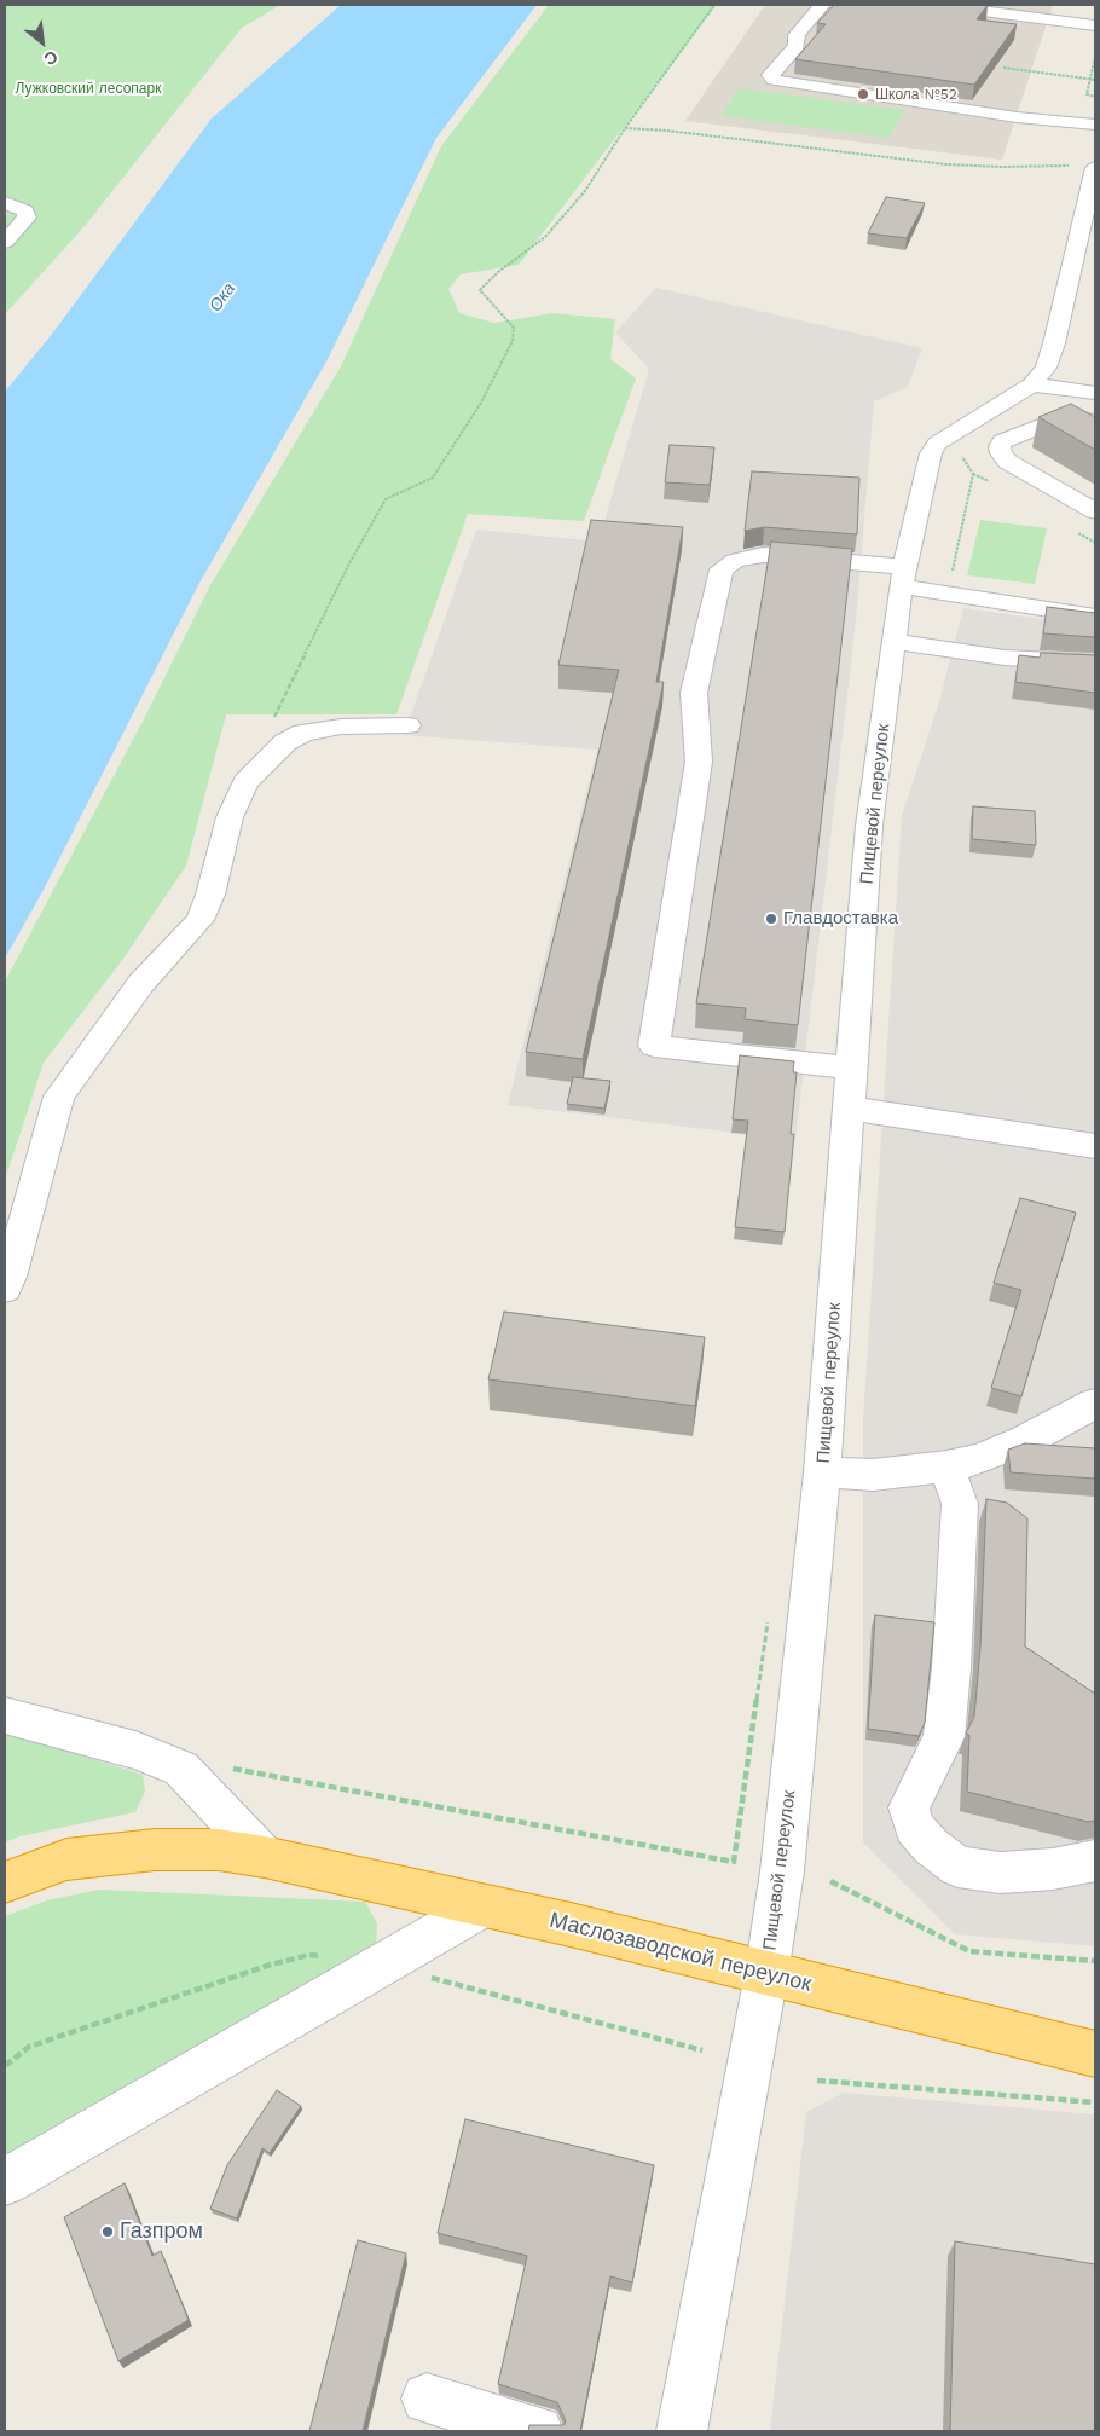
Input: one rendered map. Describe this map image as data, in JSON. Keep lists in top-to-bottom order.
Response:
{
  "streets": {
    "highway": ["Маслозаводской переулок"],
    "street": ["Пищевой переулок"]
  },
  "crossings": [
    ["Пищевой переулок", "Маслозаводской переулок"]
  ],
  "water": ["Ока"],
  "parks": ["Лужковский лесопарк"],
  "places": ["Школа №52", "Главдоставка", "Газпром"],
  "north": "bottom right"
}
